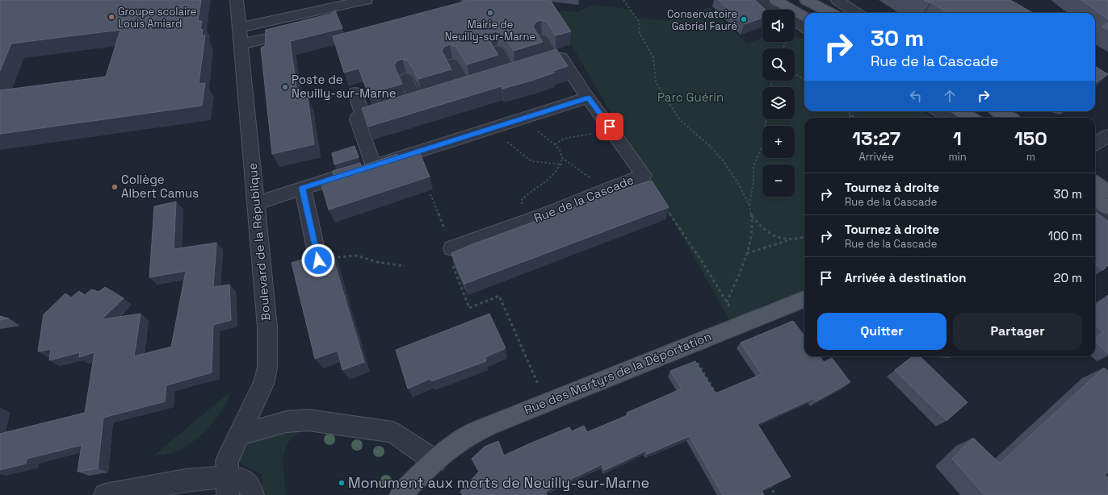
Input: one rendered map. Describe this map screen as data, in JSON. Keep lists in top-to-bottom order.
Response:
{
  "streets": {
    "main road": ["Rue des Martyrs de la Déportation"],
    "street": ["Rue de la Cascade", "Boulevard de la République"]
  },
  "parks": ["Parc Guérin"],
  "places": [
    "Mairie de Neuilly-sur-Marne",
    "Groupe scolaire Louis Amiard",
    "Conservatoire Gabriel Fauré",
    "Poste de Neuilly-sur-Marne",
    "Collège Albert Camus",
    "Monument aux morts de Neuilly-sur-Marne"
  ],
  "page": {
    "map_buttons": ["+", "−"],
    "turn": ["30 m", "Rue de la Cascade"],
    "eta": [
      "13:27",
      "Arrivée",
      "1",
      "min",
      "150",
      "m"
    ],
    "list": [
      {
        "name": "Tournez à droite",
        "note": "Rue de la Cascade",
        "value": "30 m"
      },
      {
        "name": "Tournez à droite",
        "note": "Rue de la Cascade",
        "value": "100 m"
      },
      {
        "name": "Arrivée à destination",
        "value": "20 m"
      }
    ],
    "buttons": ["Quitter", "Partager"]
  }
}
